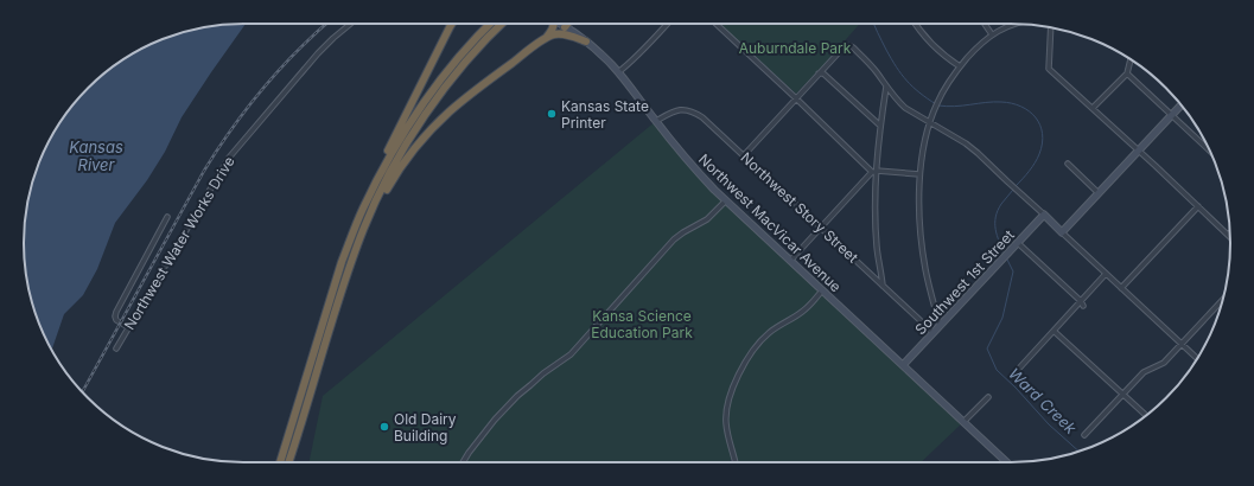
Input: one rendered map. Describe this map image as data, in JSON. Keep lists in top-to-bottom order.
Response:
{
  "streets": {
    "main road": ["Northwest MacVicar Avenue", "Southwest 1st Street"],
    "street": ["Northwest Story Street", "Northwest Water Works Drive"]
  },
  "crossings": [
    ["Northwest Story Street", "Northwest MacVicar Avenue"],
    ["Northwest Story Street", "Southwest 1st Street"],
    ["Northwest MacVicar Avenue", "Southwest 1st Street"]
  ],
  "water": ["Kansas River", "Ward Creek"],
  "parks": ["Auburndale Park", "Kansa Science Education Park"],
  "places": ["Kansas State Printer", "Old Dairy Building"]
}
